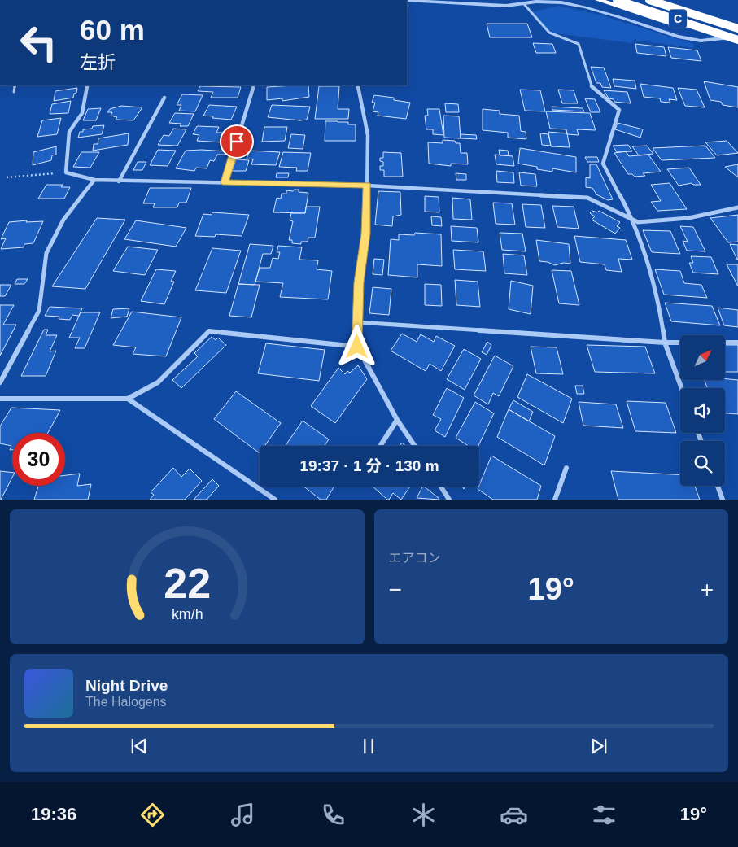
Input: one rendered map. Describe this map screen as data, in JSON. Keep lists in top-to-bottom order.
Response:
{
  "streets": {
    "highway": ["C"]
  },
  "north": "top right",
  "page": {
    "turn": ["60 m", "左折"],
    "limit": "30",
    "trip": "19:37 · 1 分 · 130 m",
    "tile": "エアコン",
    "heat": ["−", "19°", "+"],
    "song": ["Night Drive", "The Halogens"],
    "tabs": ["19:36", "19°"],
    "gauge": ["22", "km/h"]
  }
}
